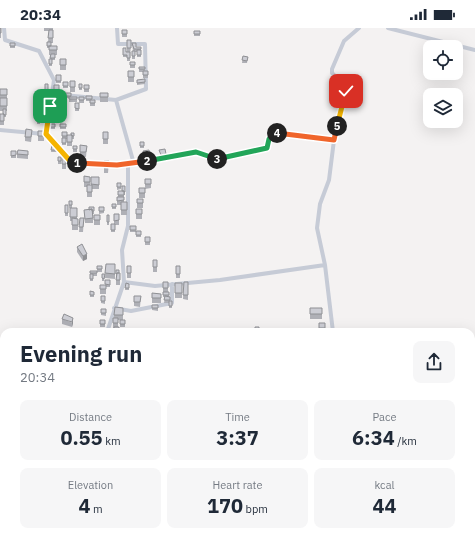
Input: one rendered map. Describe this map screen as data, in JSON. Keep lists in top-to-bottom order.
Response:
{
  "page": {
    "status": "20:34",
    "pins": [
      "5",
      "4",
      "3",
      "2",
      "1"
    ],
    "heading": ["Evening run", "20:34"],
    "stats": [
      ["Distance", "0.55 km"],
      ["Time", "3:37"],
      ["Pace", "6:34 /km"],
      ["Elevation", "4 m"],
      ["Heart rate", "170 bpm"],
      ["kcal", "44"]
    ]
  }
}
